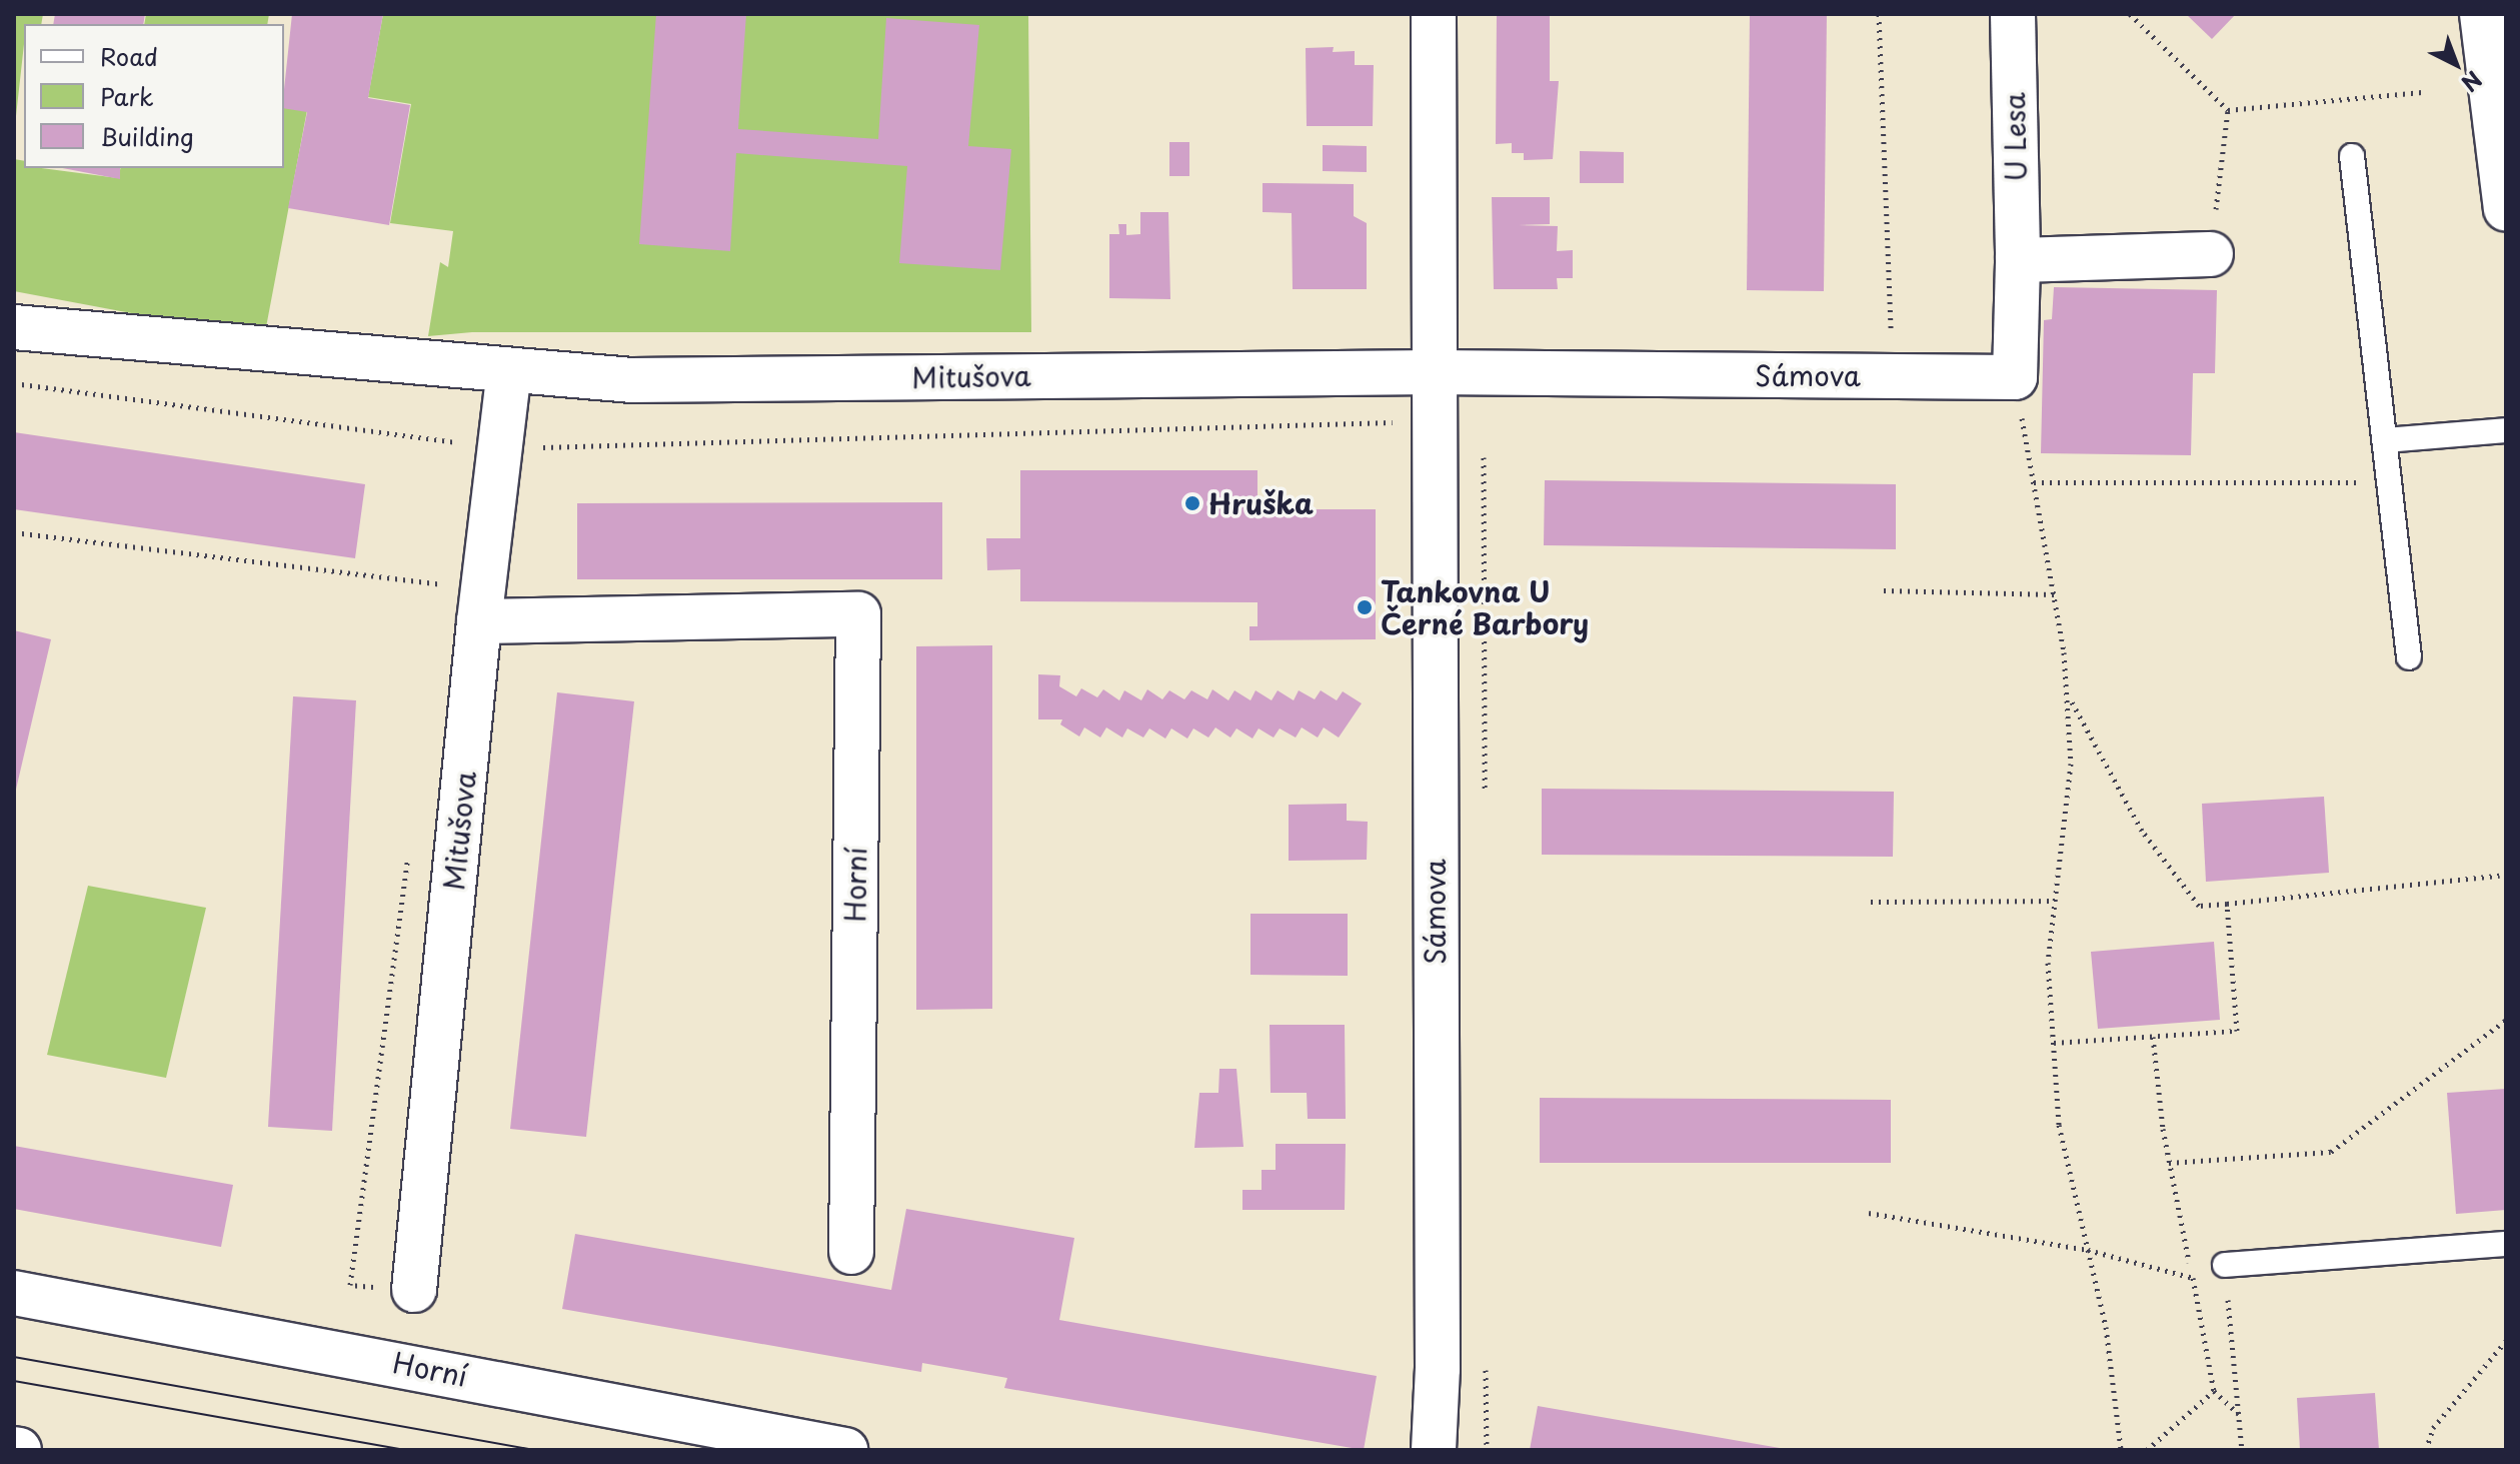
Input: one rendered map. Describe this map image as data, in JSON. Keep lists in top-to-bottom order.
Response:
{
  "streets": {
    "street": [
      "U Lesa",
      "Sámova",
      "Mitušova",
      "Horní"
    ]
  },
  "crossings": [
    ["U Lesa", "Sámova"],
    ["Sámova", "Mitušova"],
    ["Mitušova", "Horní"]
  ],
  "places": ["Hruška", "Tankovna U Černé Barbory"],
  "legend": ["Road", "Park", "Building"],
  "north": "bottom right"
}
